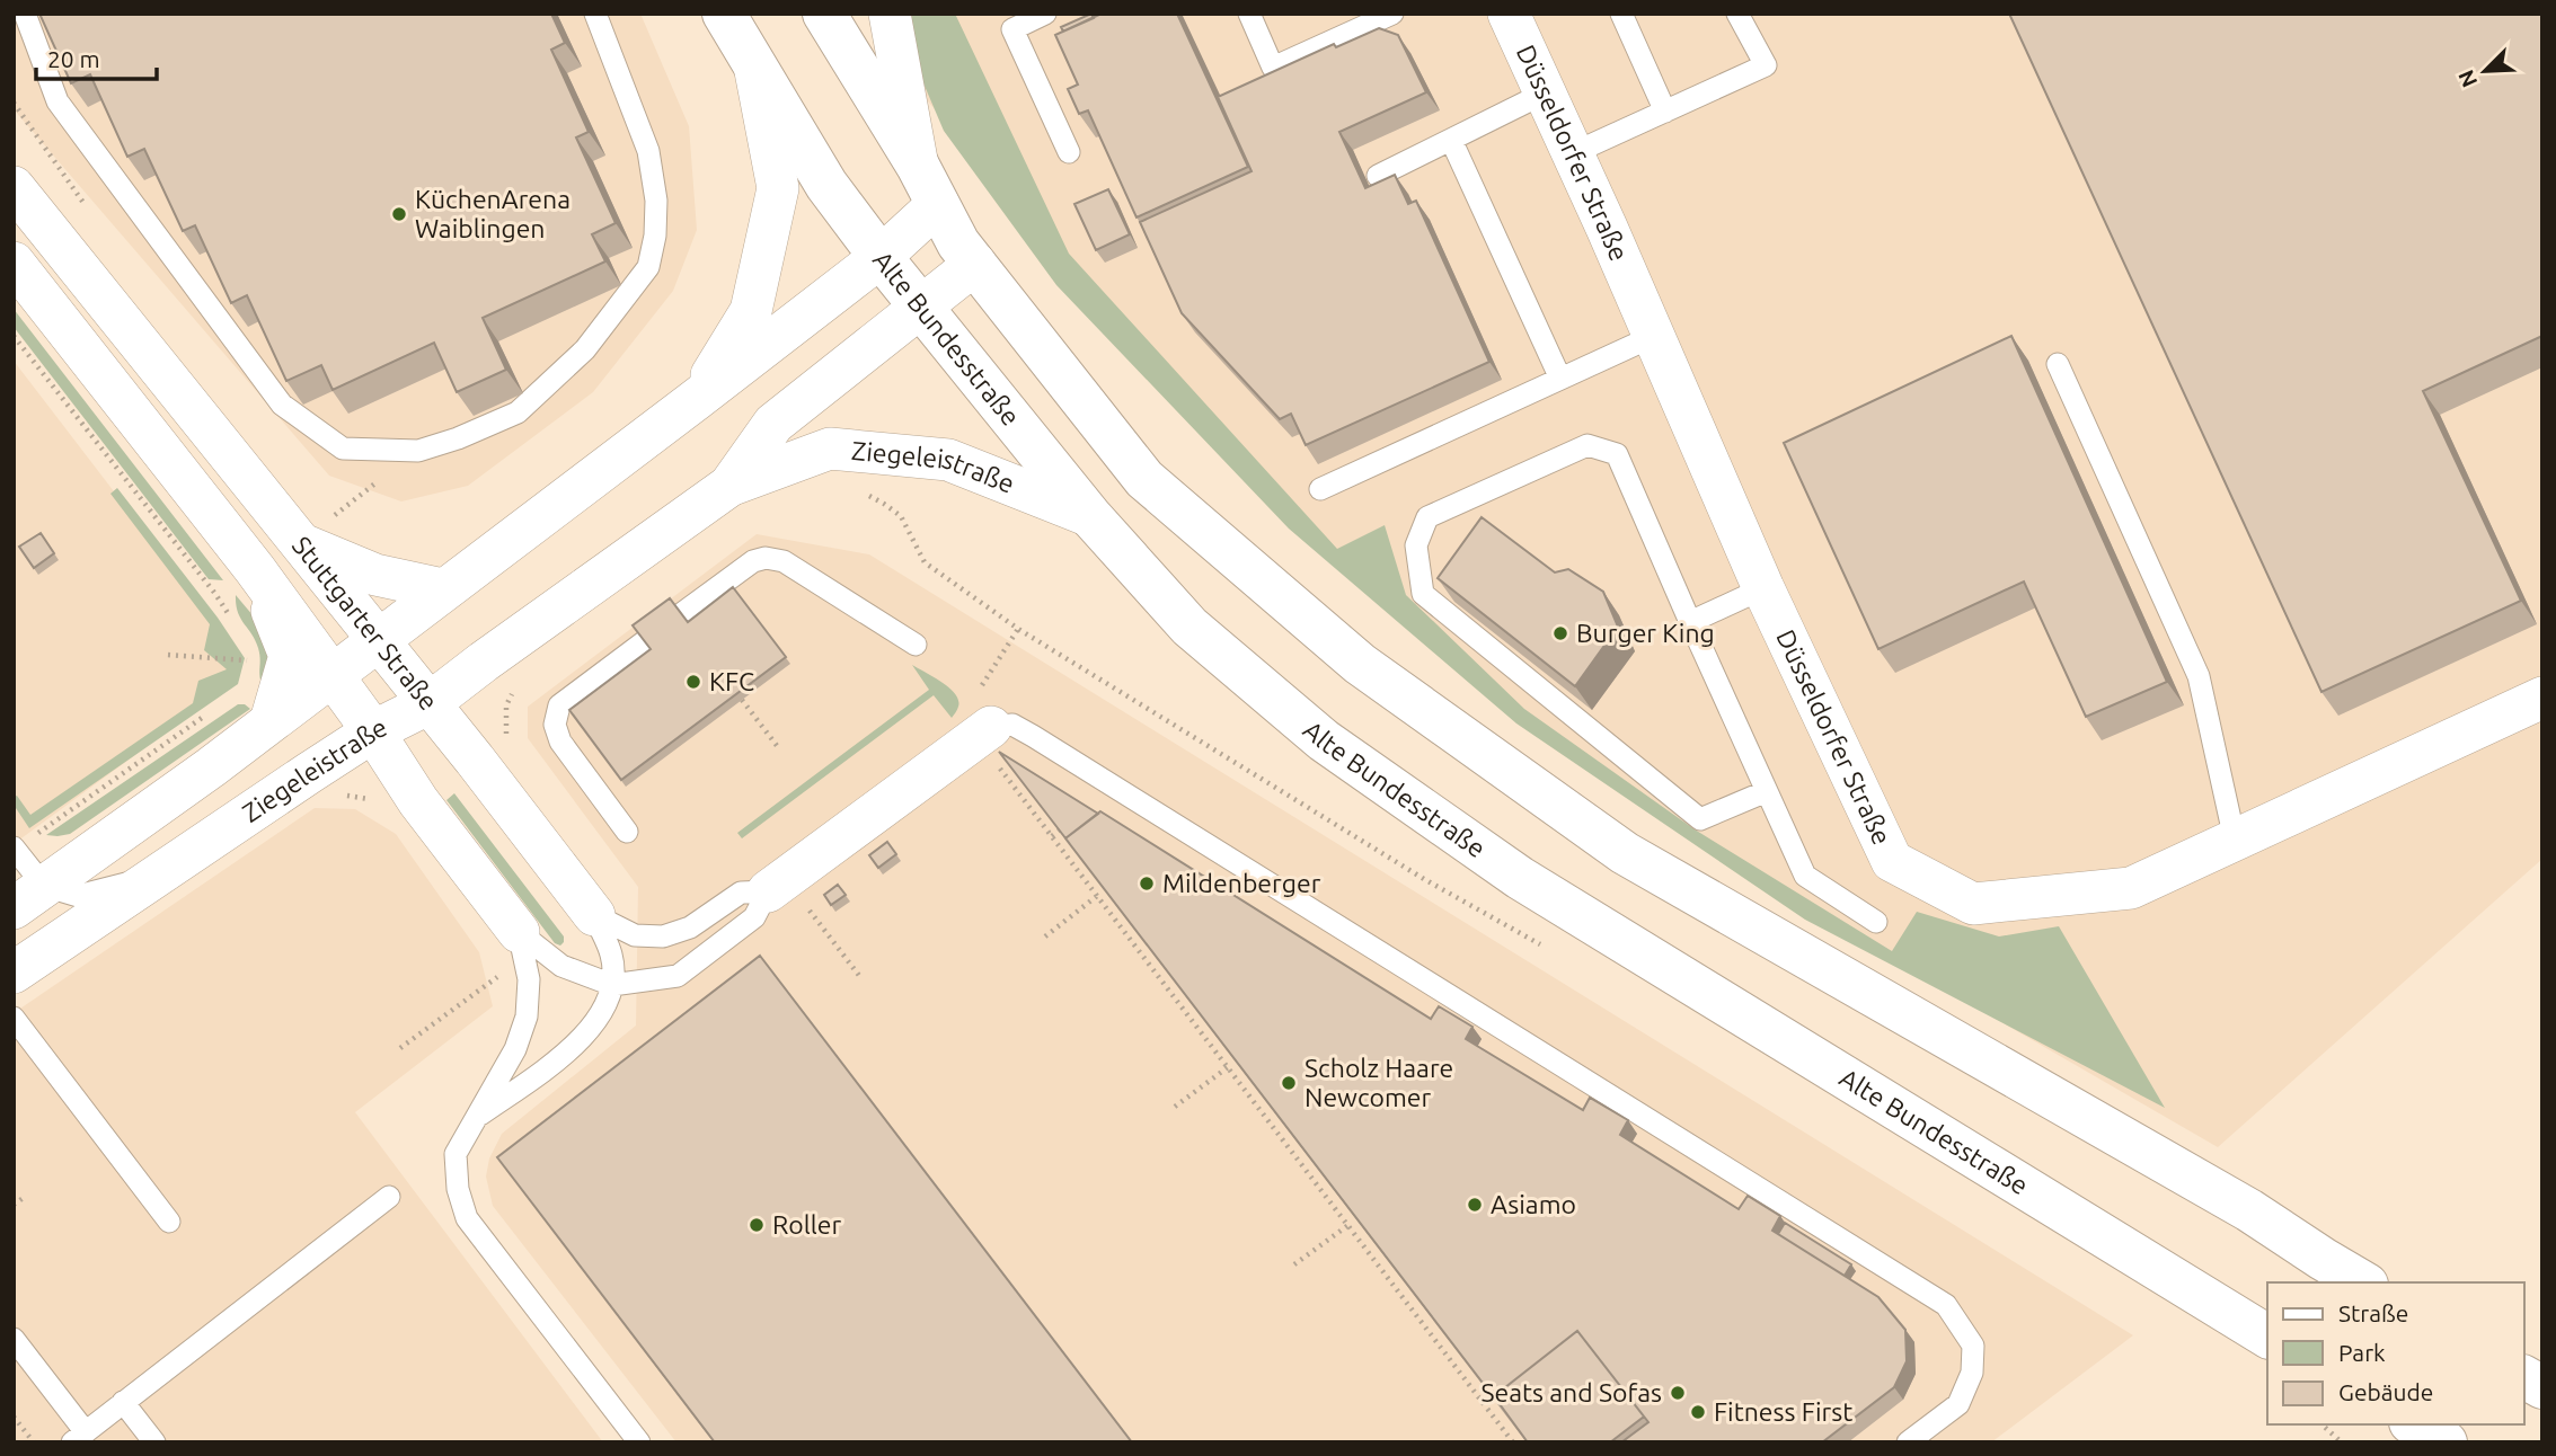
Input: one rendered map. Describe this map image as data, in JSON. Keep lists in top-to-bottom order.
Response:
{
  "streets": {
    "main road": ["Alte Bundesstraße"],
    "street": ["Düsseldorfer Straße", "Ziegeleistraße", "Stuttgarter Straße"]
  },
  "crossings": [
    ["Alte Bundesstraße", "Ziegeleistraße"],
    ["Ziegeleistraße", "Stuttgarter Straße"]
  ],
  "places": [
    "KüchenArena Waiblingen",
    "Burger King",
    "KFC",
    "Mildenberger",
    "Scholz Haare Newcomer",
    "Asiamo",
    "Roller",
    "Seats and Sofas",
    "Fitness First"
  ],
  "legend": ["Straße", "Park", "Gebäude"],
  "scale_bar": "20 m",
  "north": "bottom left"
}
